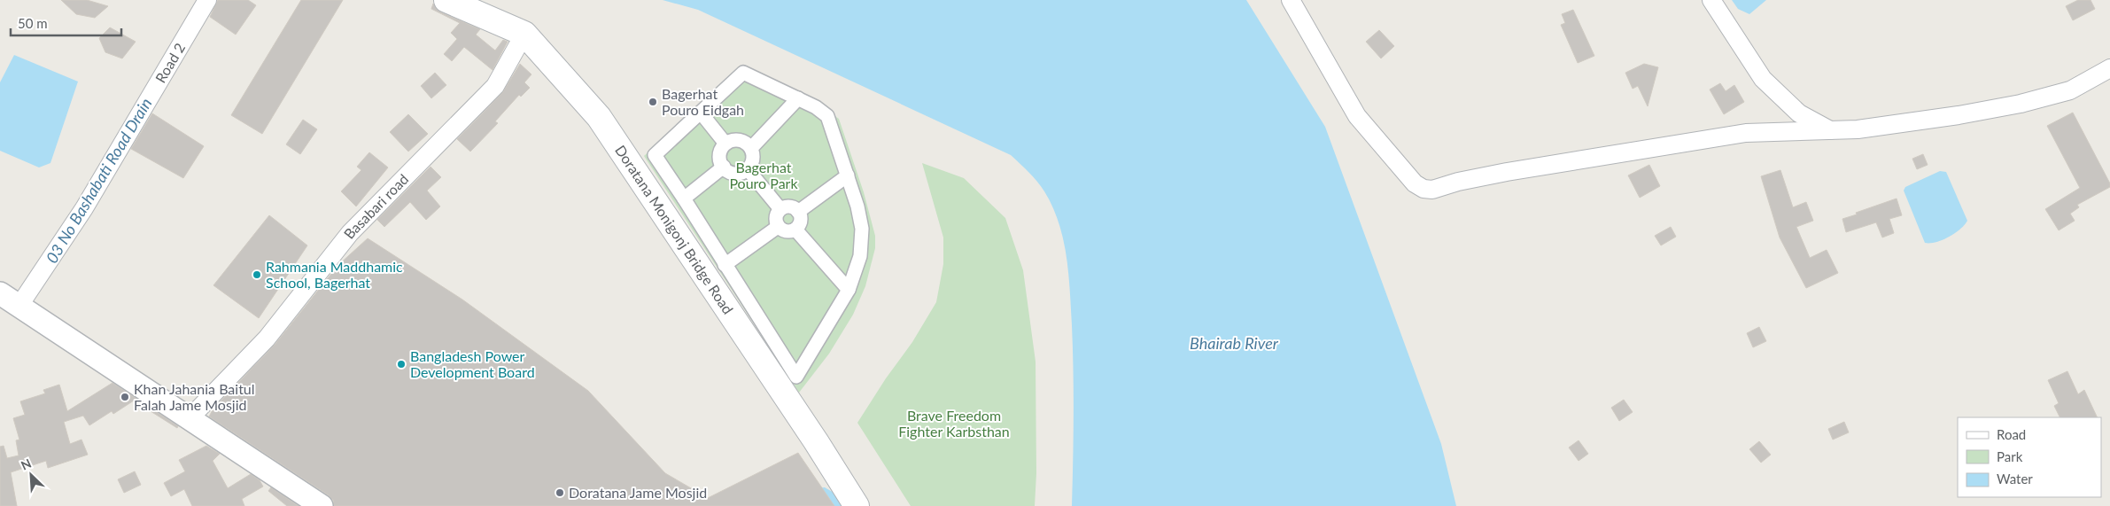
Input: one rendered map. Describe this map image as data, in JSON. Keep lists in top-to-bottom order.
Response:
{
  "streets": {
    "main road": ["Doratana Monigonj Bridge Road"],
    "street": ["Road 2", "Basabari road"]
  },
  "crossings": [
    ["Basabari road", "Doratana Monigonj Bridge Road"]
  ],
  "water": ["03 No Bashabati Road Drain", "Bhairab River"],
  "parks": ["Bagerhat Pouro Park", "Brave Freedom Fighter Karbsthan"],
  "places": [
    "Bagerhat Pouro Eidgah",
    "Rahmania Maddhamic School, Bagerhat",
    "Bangladesh Power Development Board",
    "Khan Jahania Baitul Falah Jame Mosjid",
    "Doratana Jame Mosjid"
  ],
  "legend": ["Road", "Park", "Water"],
  "scale_bar": "50 m",
  "north": "top left"
}
